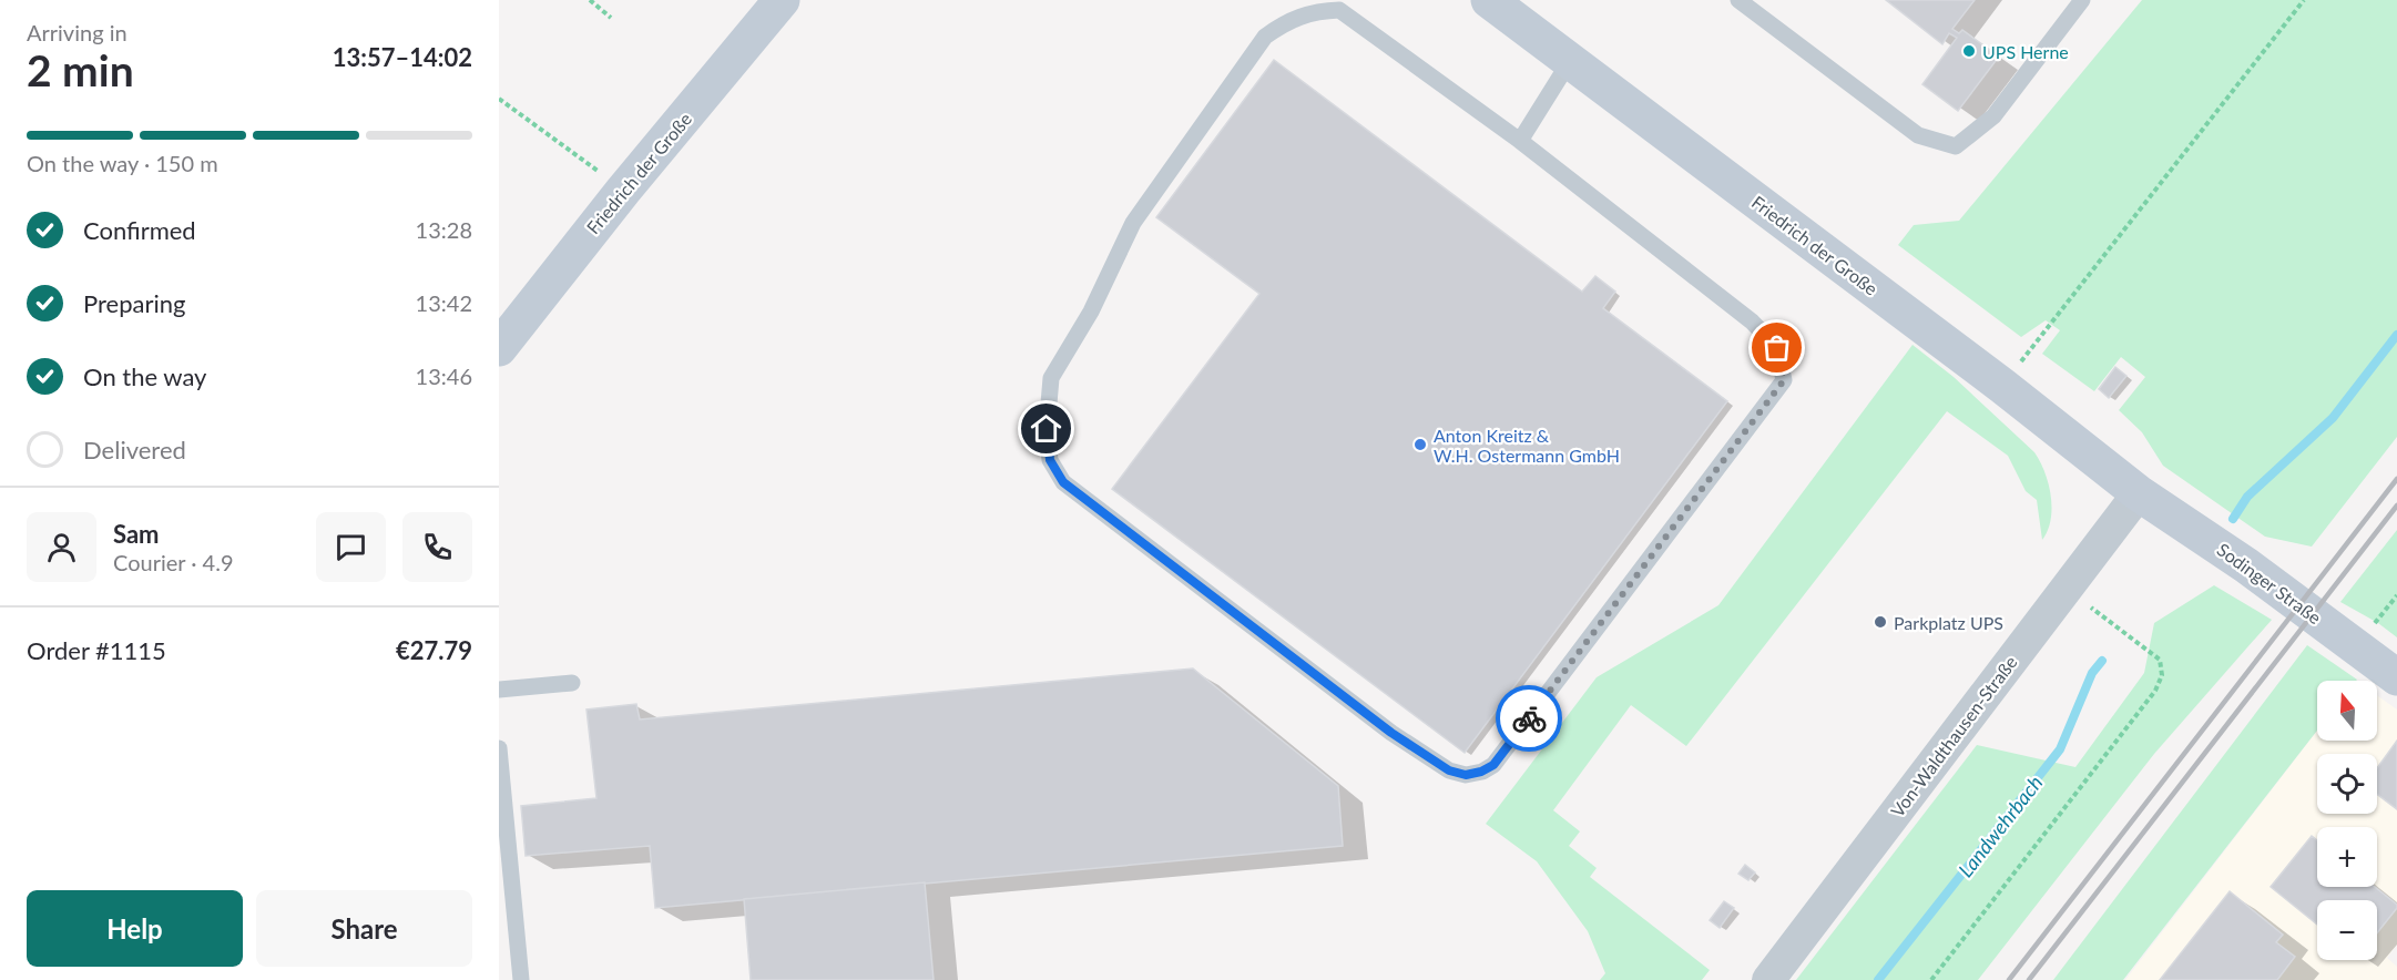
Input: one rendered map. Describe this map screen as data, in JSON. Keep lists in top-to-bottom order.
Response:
{
  "streets": {
    "street": ["Friedrich der Große", "Sodinger Straße", "Von-Waldthausen-Straße"]
  },
  "crossings": [
    ["Friedrich der Große", "Sodinger Straße"],
    ["Friedrich der Große", "Von-Waldthausen-Straße"],
    ["Sodinger Straße", "Von-Waldthausen-Straße"]
  ],
  "water": ["Landwehrbach"],
  "places": ["UPS Herne", "Anton Kreitz & W.H. Ostermann GmbH", "Parkplatz UPS"],
  "north": "top",
  "page": {
    "heading": ["2 min", "Arriving in", "13:57–14:02"],
    "panel": [
      "Sam",
      "Courier · 4.9",
      "Order #1115",
      "€27.79"
    ],
    "bar": "On the way · 150 m",
    "list": [
      ["Confirmed", "13:28"],
      ["Preparing", "13:42"],
      ["On the way", "13:46"],
      "Delivered"
    ],
    "map_buttons": ["+", "−"],
    "buttons": ["Help", "Share"]
  }
}
